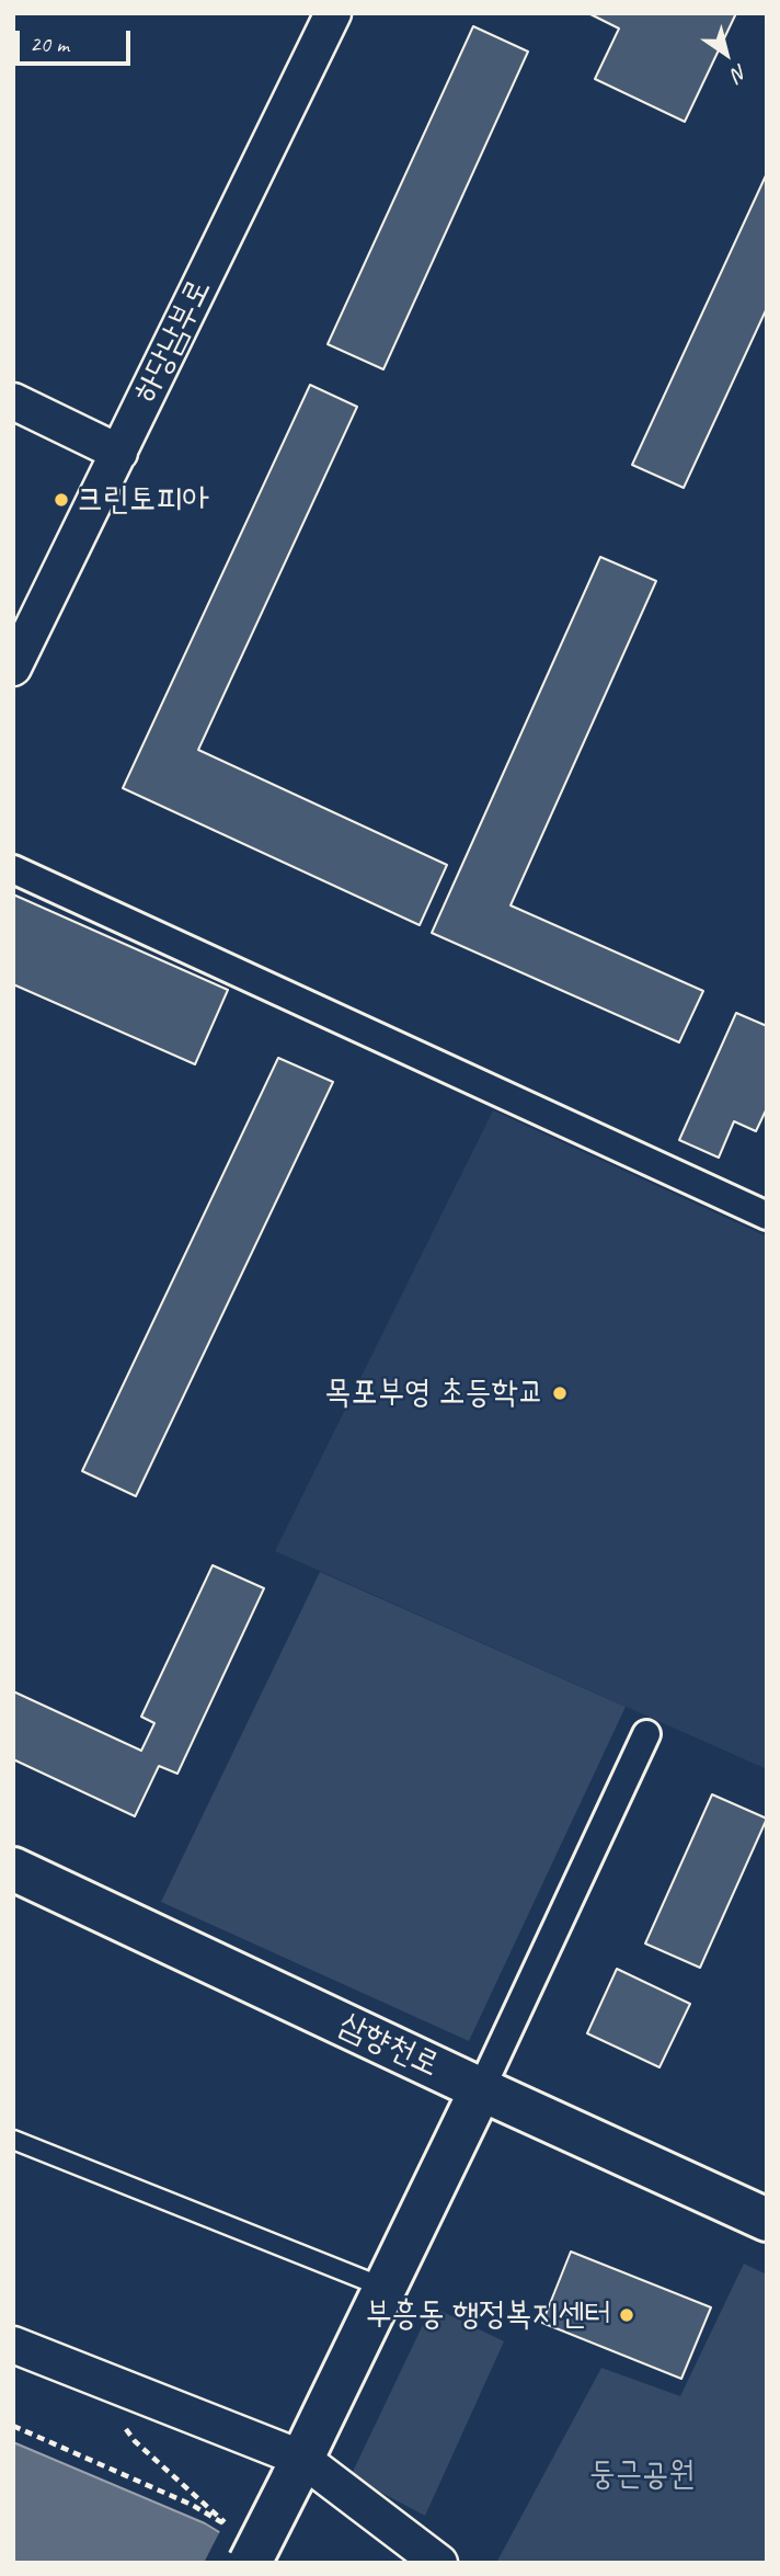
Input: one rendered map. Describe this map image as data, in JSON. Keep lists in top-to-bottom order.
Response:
{
  "streets": {
    "street": ["하당남부로", "삼향천로"]
  },
  "parks": ["둥근공원"],
  "places": ["크린토피아", "목포부영 초등학교", "부흥동 행정복지센터"],
  "scale_bar": "20 m",
  "north": "bottom right"
}
